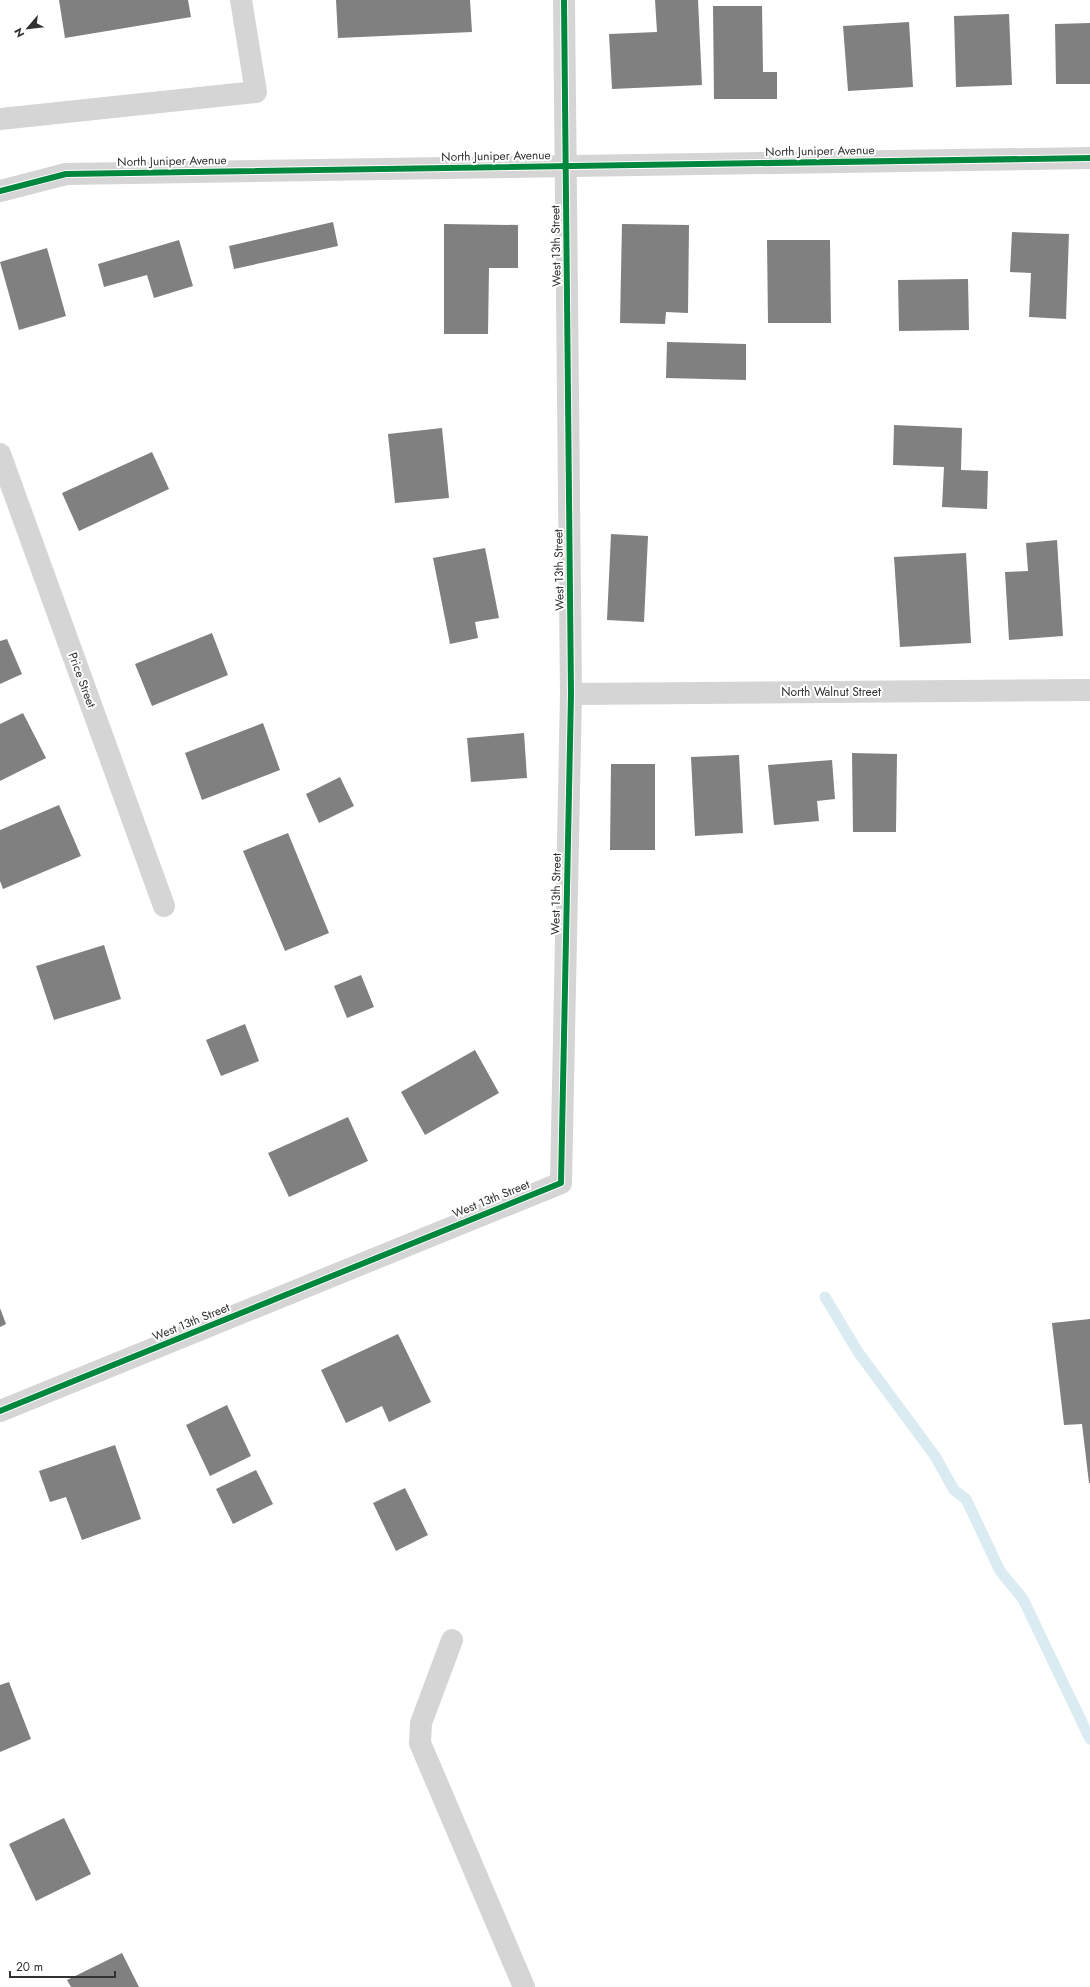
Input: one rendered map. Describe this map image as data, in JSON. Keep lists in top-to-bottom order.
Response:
{
  "streets": {
    "street": [
      "North Juniper Avenue",
      "West 13th Street",
      "Price Street",
      "North Walnut Street"
    ]
  },
  "crossings": [
    ["North Juniper Avenue", "West 13th Street"],
    ["West 13th Street", "North Walnut Street"]
  ],
  "scale_bar": "20 m",
  "north": "bottom left"
}
